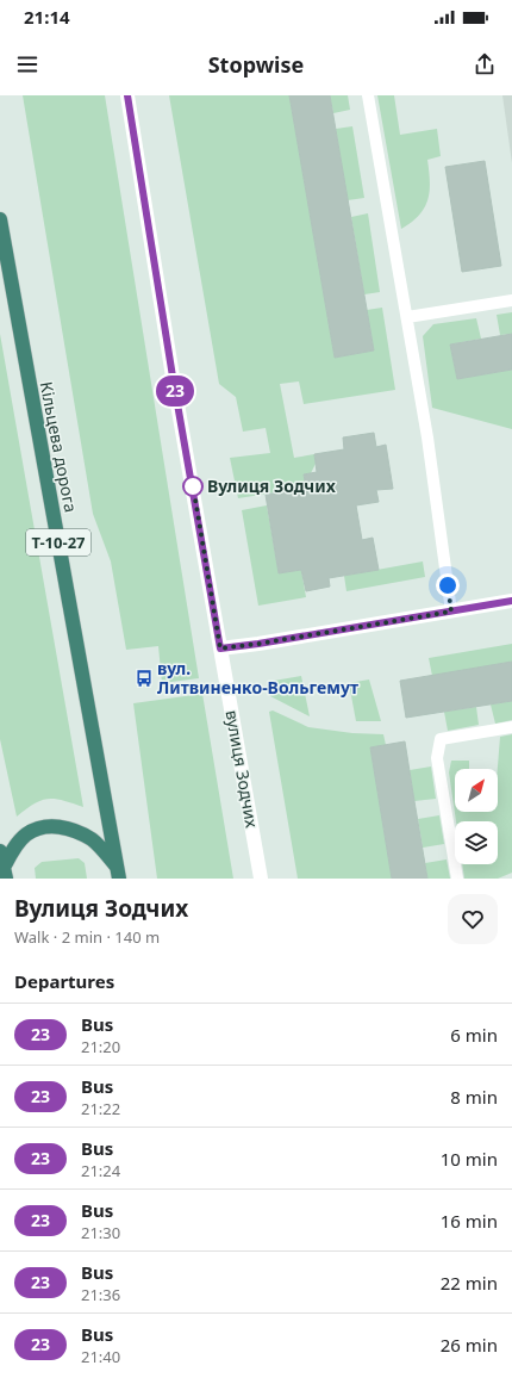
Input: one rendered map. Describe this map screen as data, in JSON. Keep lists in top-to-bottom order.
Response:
{
  "streets": {
    "highway": ["Кільцева дорога", "Т-10-27"],
    "street": ["вулиця Зодчих"]
  },
  "places": {
    "other": ["Вулиця Зодчих"],
    "bus stop": ["вул. Литвиненко-Вольгемут"]
  },
  "lines": ["bus line 23"],
  "north": "top right",
  "page": {
    "status": "21:14",
    "header": "Stopwise",
    "on_map": "23",
    "heading": [
      ["Вулиця Зодчих", "Walk · 2 min · 140 m"],
      "Departures"
    ],
    "list": [
      {
        "mark": "23",
        "name": "Bus",
        "note": "21:20",
        "value": "6 min"
      },
      {
        "mark": "23",
        "name": "Bus",
        "note": "21:22",
        "value": "8 min"
      },
      {
        "mark": "23",
        "name": "Bus",
        "note": "21:24",
        "value": "10 min"
      },
      {
        "mark": "23",
        "name": "Bus",
        "note": "21:30",
        "value": "16 min"
      },
      {
        "mark": "23",
        "name": "Bus",
        "note": "21:36",
        "value": "22 min"
      },
      {
        "mark": "23",
        "name": "Bus",
        "note": "21:40",
        "value": "26 min"
      }
    ]
  }
}
